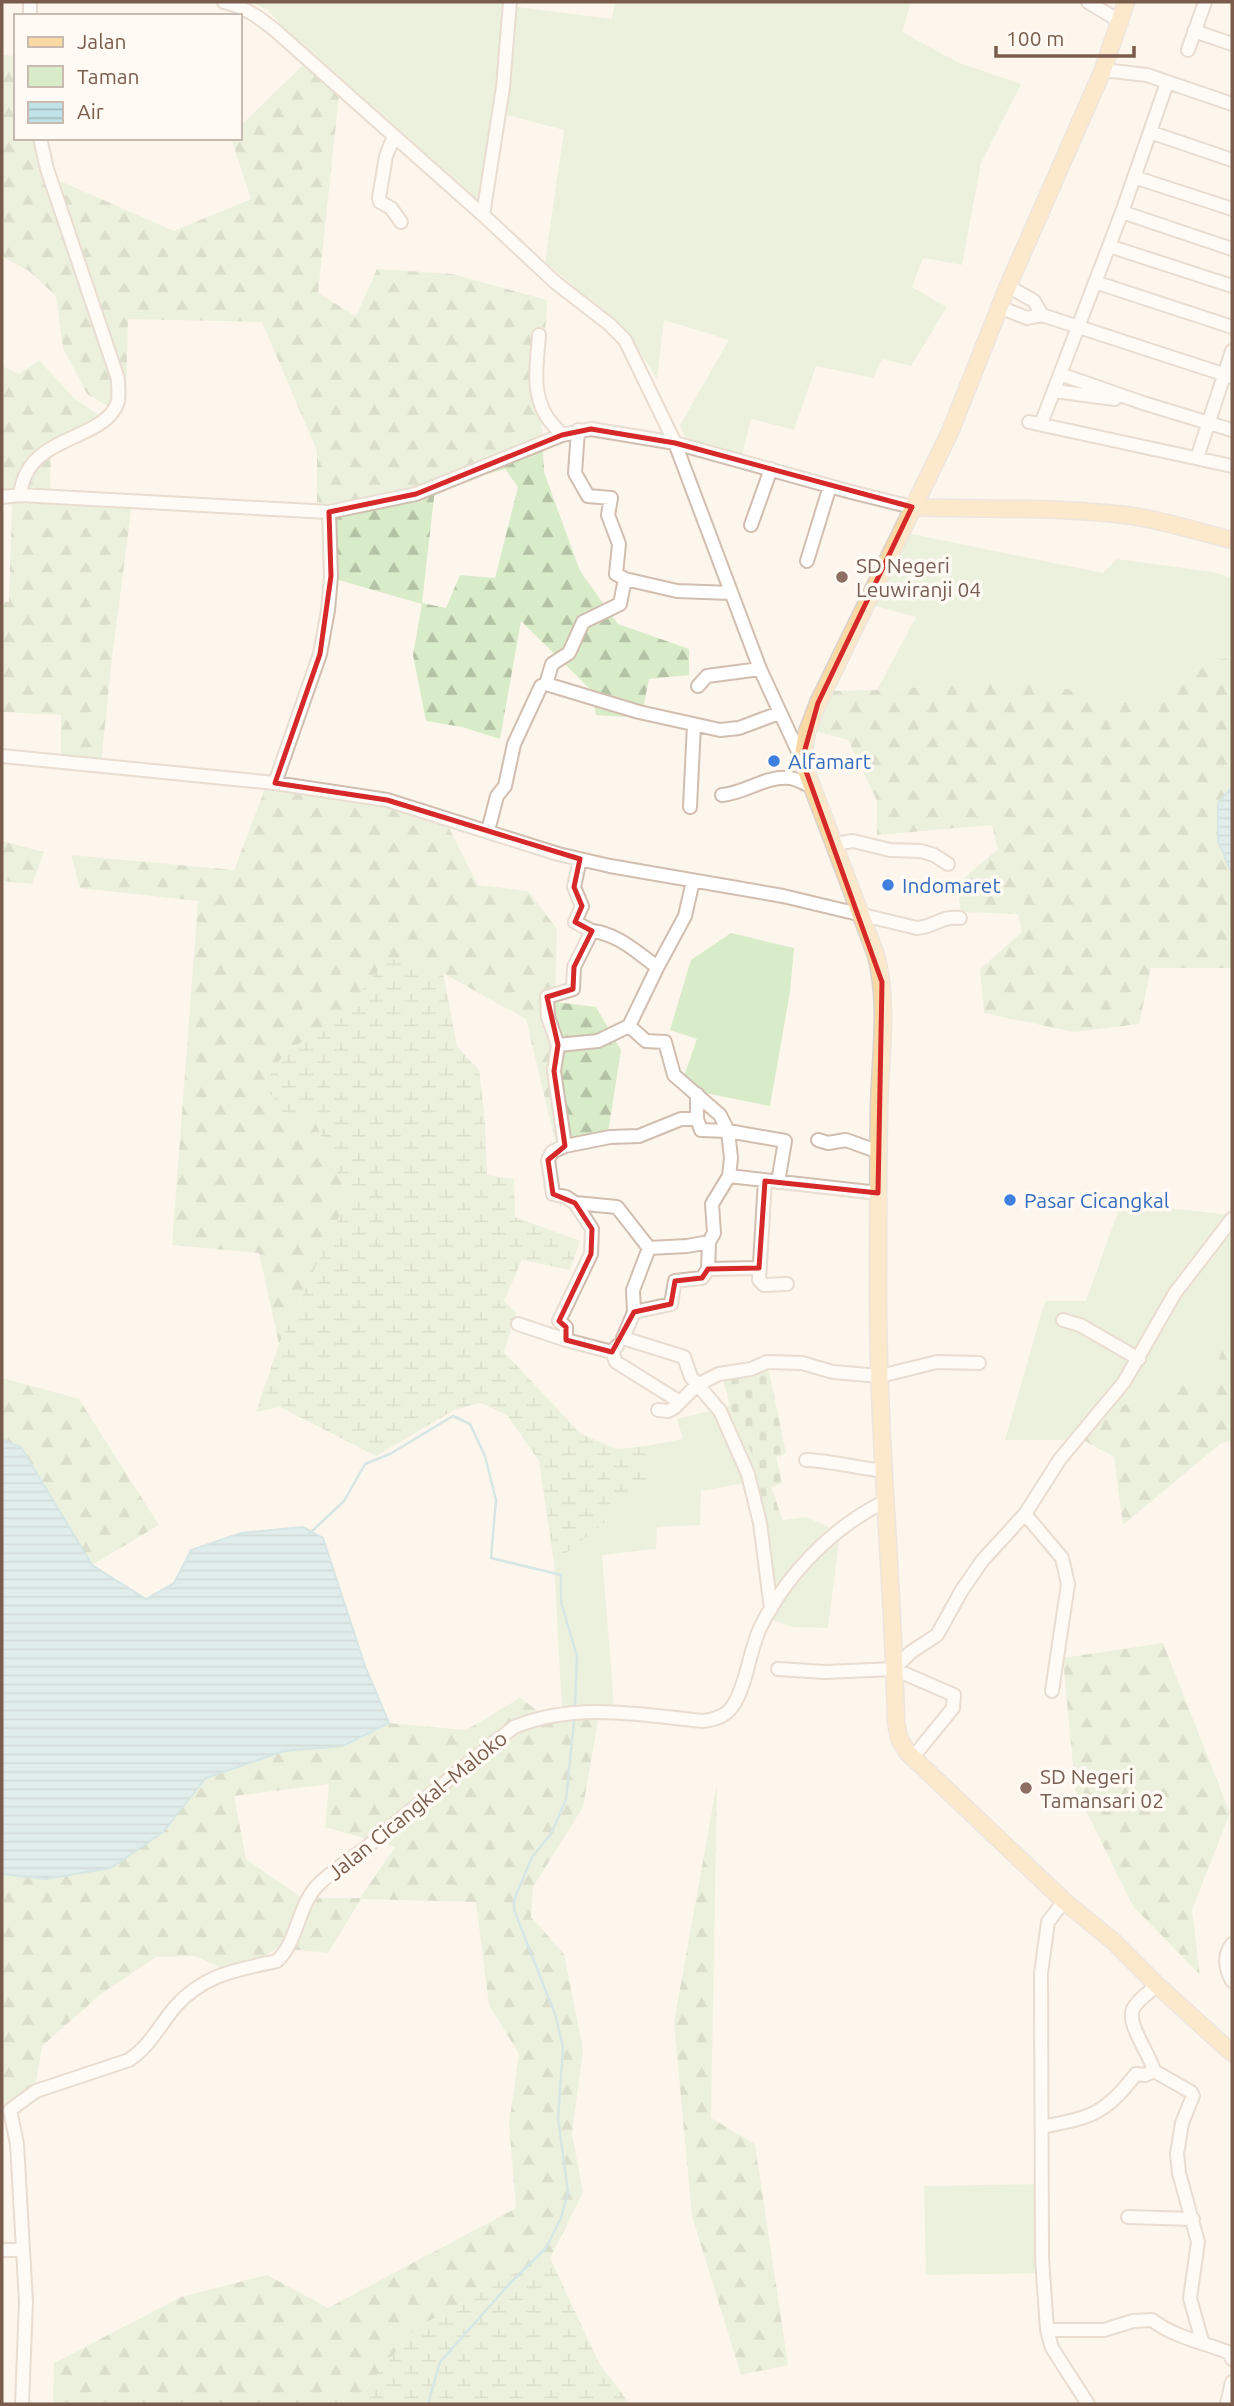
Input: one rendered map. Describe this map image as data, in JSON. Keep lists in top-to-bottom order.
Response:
{
  "streets": {
    "street": ["Jalan Cicangkal–Maloko"]
  },
  "places": [
    "SD Negeri Leuwiranji 04",
    "Alfamart",
    "Indomaret",
    "Pasar Cicangkal",
    "SD Negeri Tamansari 02"
  ],
  "legend": ["Jalan", "Taman", "Air"],
  "scale_bar": "100 m"
}
